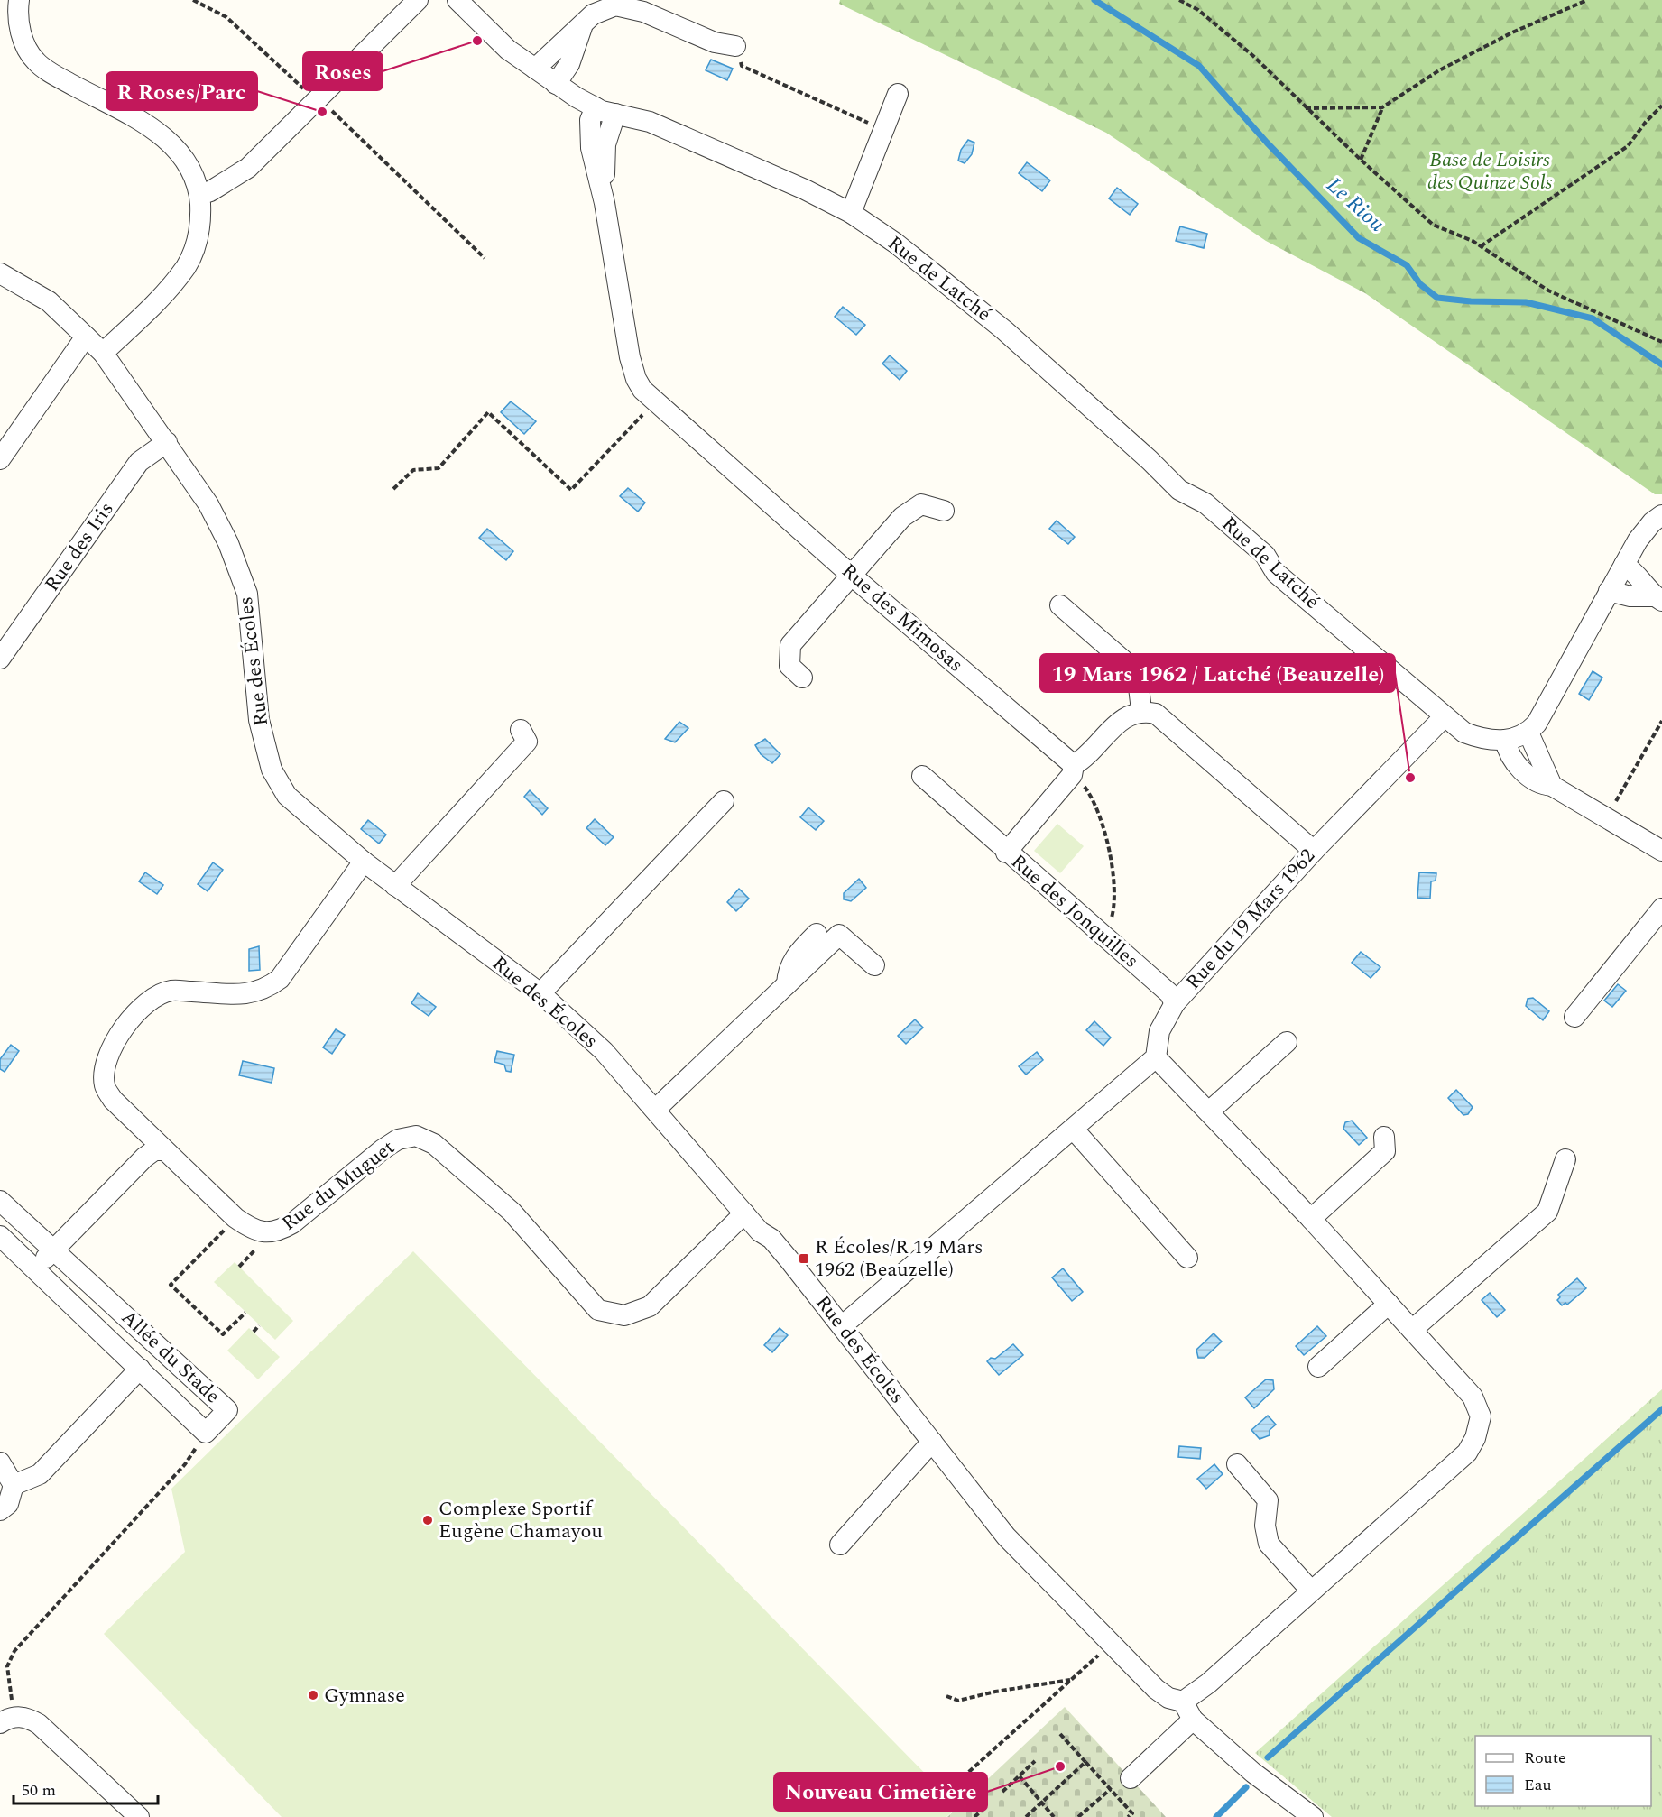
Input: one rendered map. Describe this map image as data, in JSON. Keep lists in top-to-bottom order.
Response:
{
  "streets": {
    "street": [
      "Rue de Latché",
      "Rue des Iris",
      "Rue des Mimosas",
      "Rue des Écoles",
      "Rue des Jonquilles",
      "Rue du 19 Mars 1962",
      "Rue du Muguet",
      "Allée du Stade"
    ]
  },
  "crossings": [
    ["Rue de Latché", "Rue des Mimosas"],
    ["Rue de Latché", "Rue du 19 Mars 1962"],
    ["Rue des Iris", "Rue des Écoles"],
    ["Rue des Mimosas", "Rue des Jonquilles"],
    ["Rue des Écoles", "Rue du Muguet"],
    ["Rue des Jonquilles", "Rue du 19 Mars 1962"]
  ],
  "water": ["Le Riou"],
  "parks": ["Base de Loisirs des Quinze Sols"],
  "places": {
    "other": [
      "Roses",
      "R Roses/Parc",
      "19 Mars 1962 / Latché (Beauzelle)",
      "Complexe Sportif Eugène Chamayou",
      "Gymnase",
      "Nouveau Cimetière"
    ],
    "transit": ["R Écoles/R 19 Mars 1962 (Beauzelle)"]
  },
  "legend": ["Route", "Eau"],
  "scale_bar": "50 m"
}
